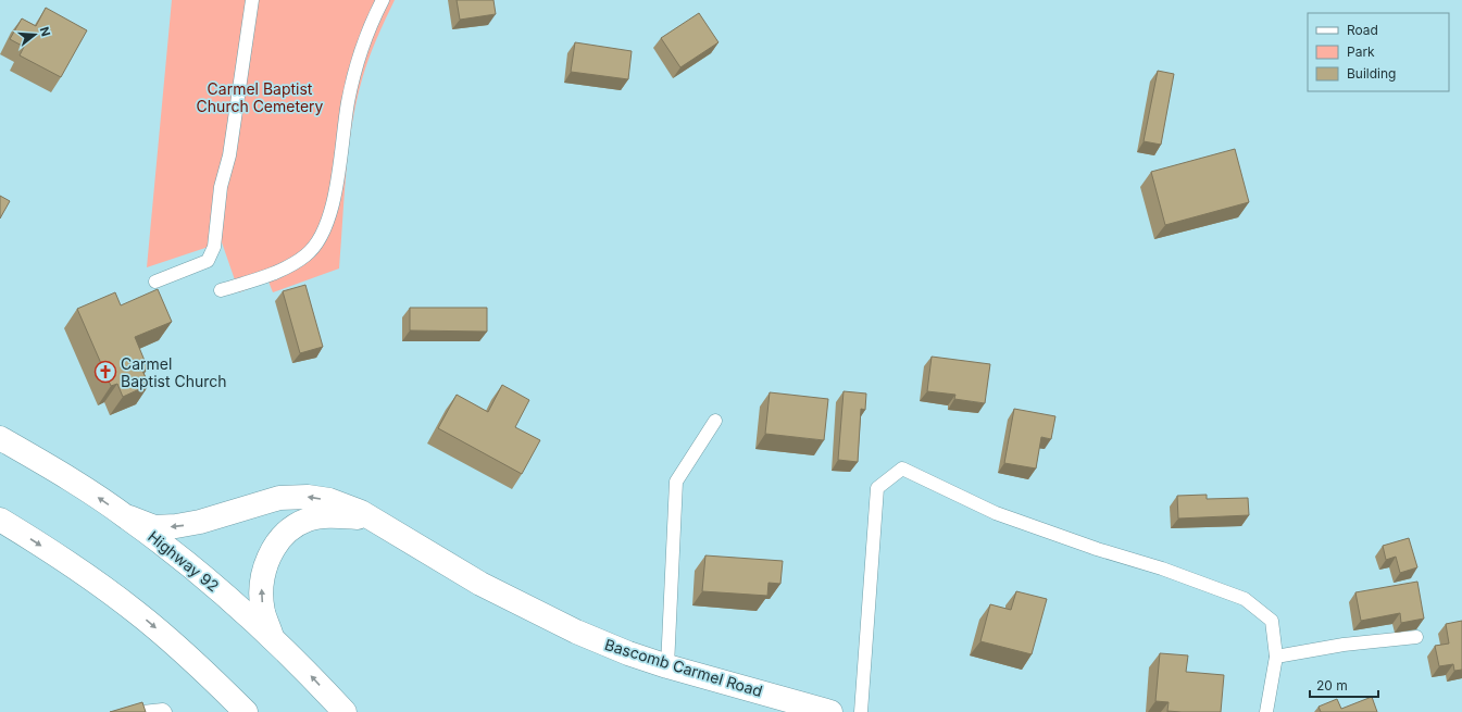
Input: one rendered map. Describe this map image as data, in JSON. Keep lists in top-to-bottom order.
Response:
{
  "streets": {
    "street": ["Highway 92", "Bascomb Carmel Road"]
  },
  "crossings": [
    ["Highway 92", "Bascomb Carmel Road"]
  ],
  "parks": ["Carmel Baptist Church Cemetery"],
  "places": {
    "church": ["Carmel Baptist Church"]
  },
  "legend": ["Road", "Park", "Building"],
  "scale_bar": "20 m",
  "north": "right"
}
